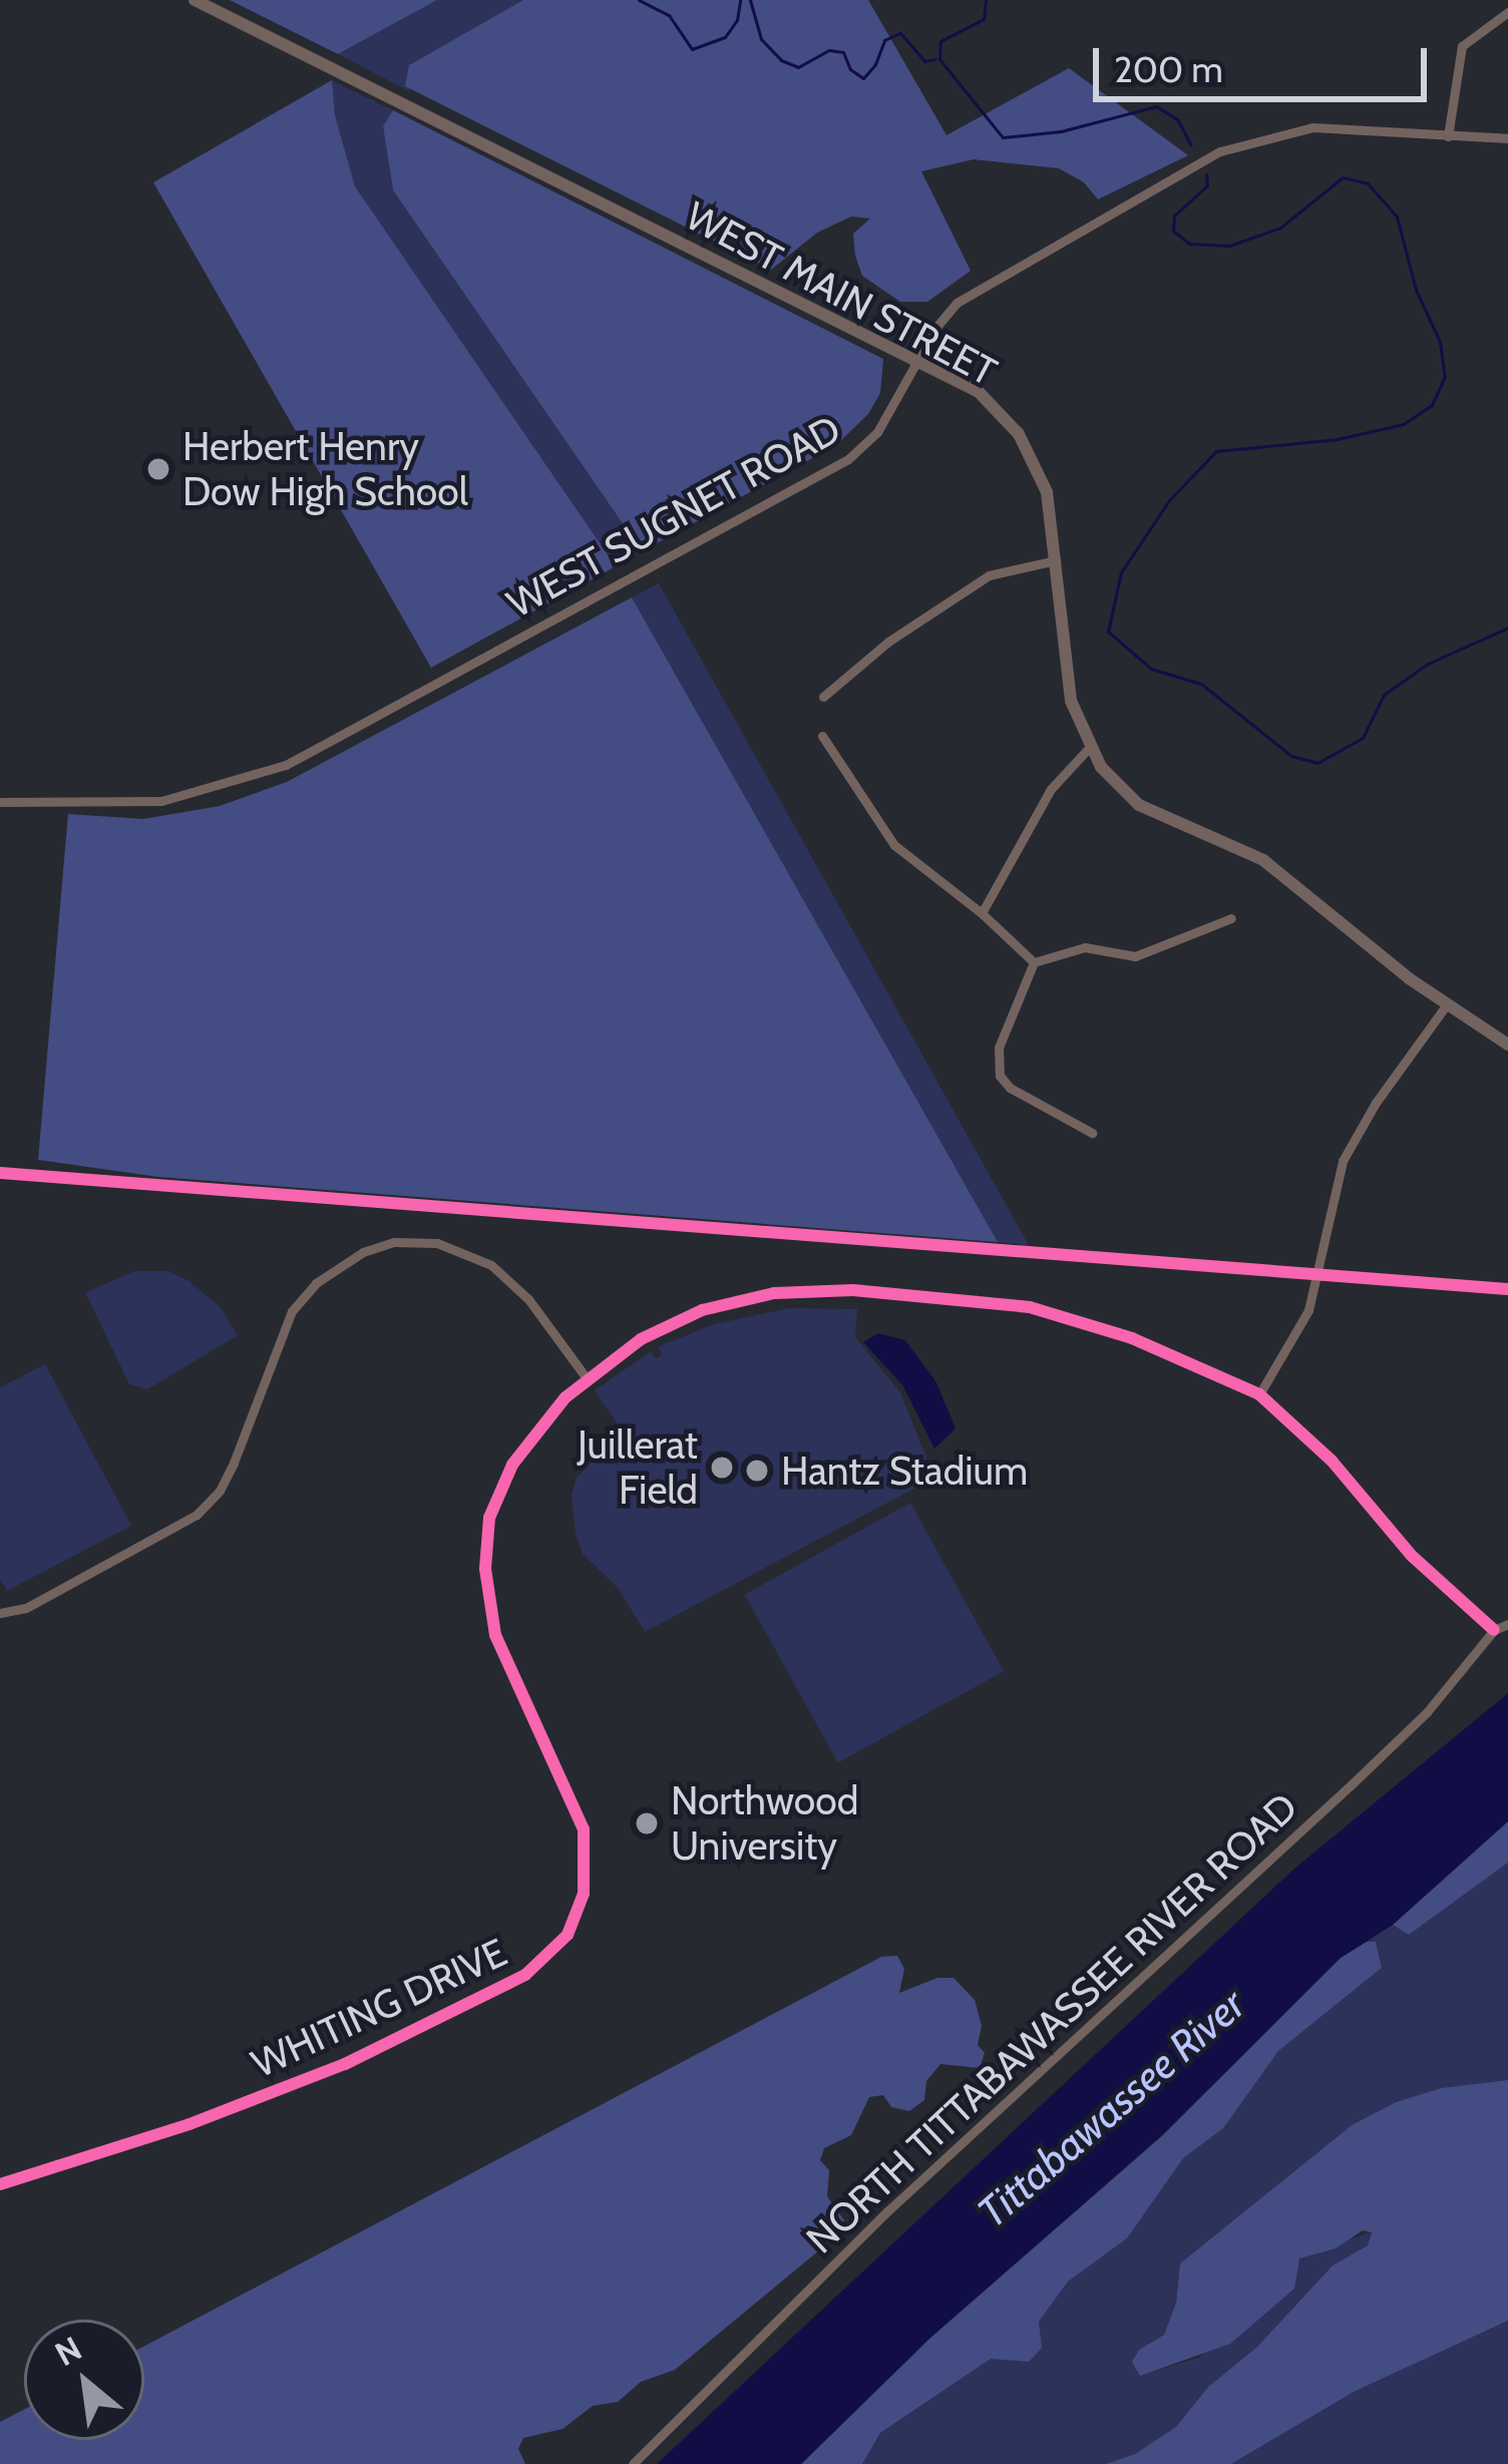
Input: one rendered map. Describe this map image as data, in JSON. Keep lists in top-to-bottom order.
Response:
{
  "streets": {
    "street": [
      "WEST MAIN STREET",
      "WEST SUGNET ROAD",
      "WHITING DRIVE",
      "NORTH TITTABAWASSEE RIVER ROAD"
    ]
  },
  "crossings": [
    ["WEST MAIN STREET", "WEST SUGNET ROAD"],
    ["WHITING DRIVE", "NORTH TITTABAWASSEE RIVER ROAD"]
  ],
  "water": ["Tittabawassee River"],
  "places": [
    "Herbert Henry Dow High School",
    "Juillerat Field",
    "Hantz Stadium",
    "Northwood University"
  ],
  "scale_bar": "200 m",
  "north": "top left"
}
